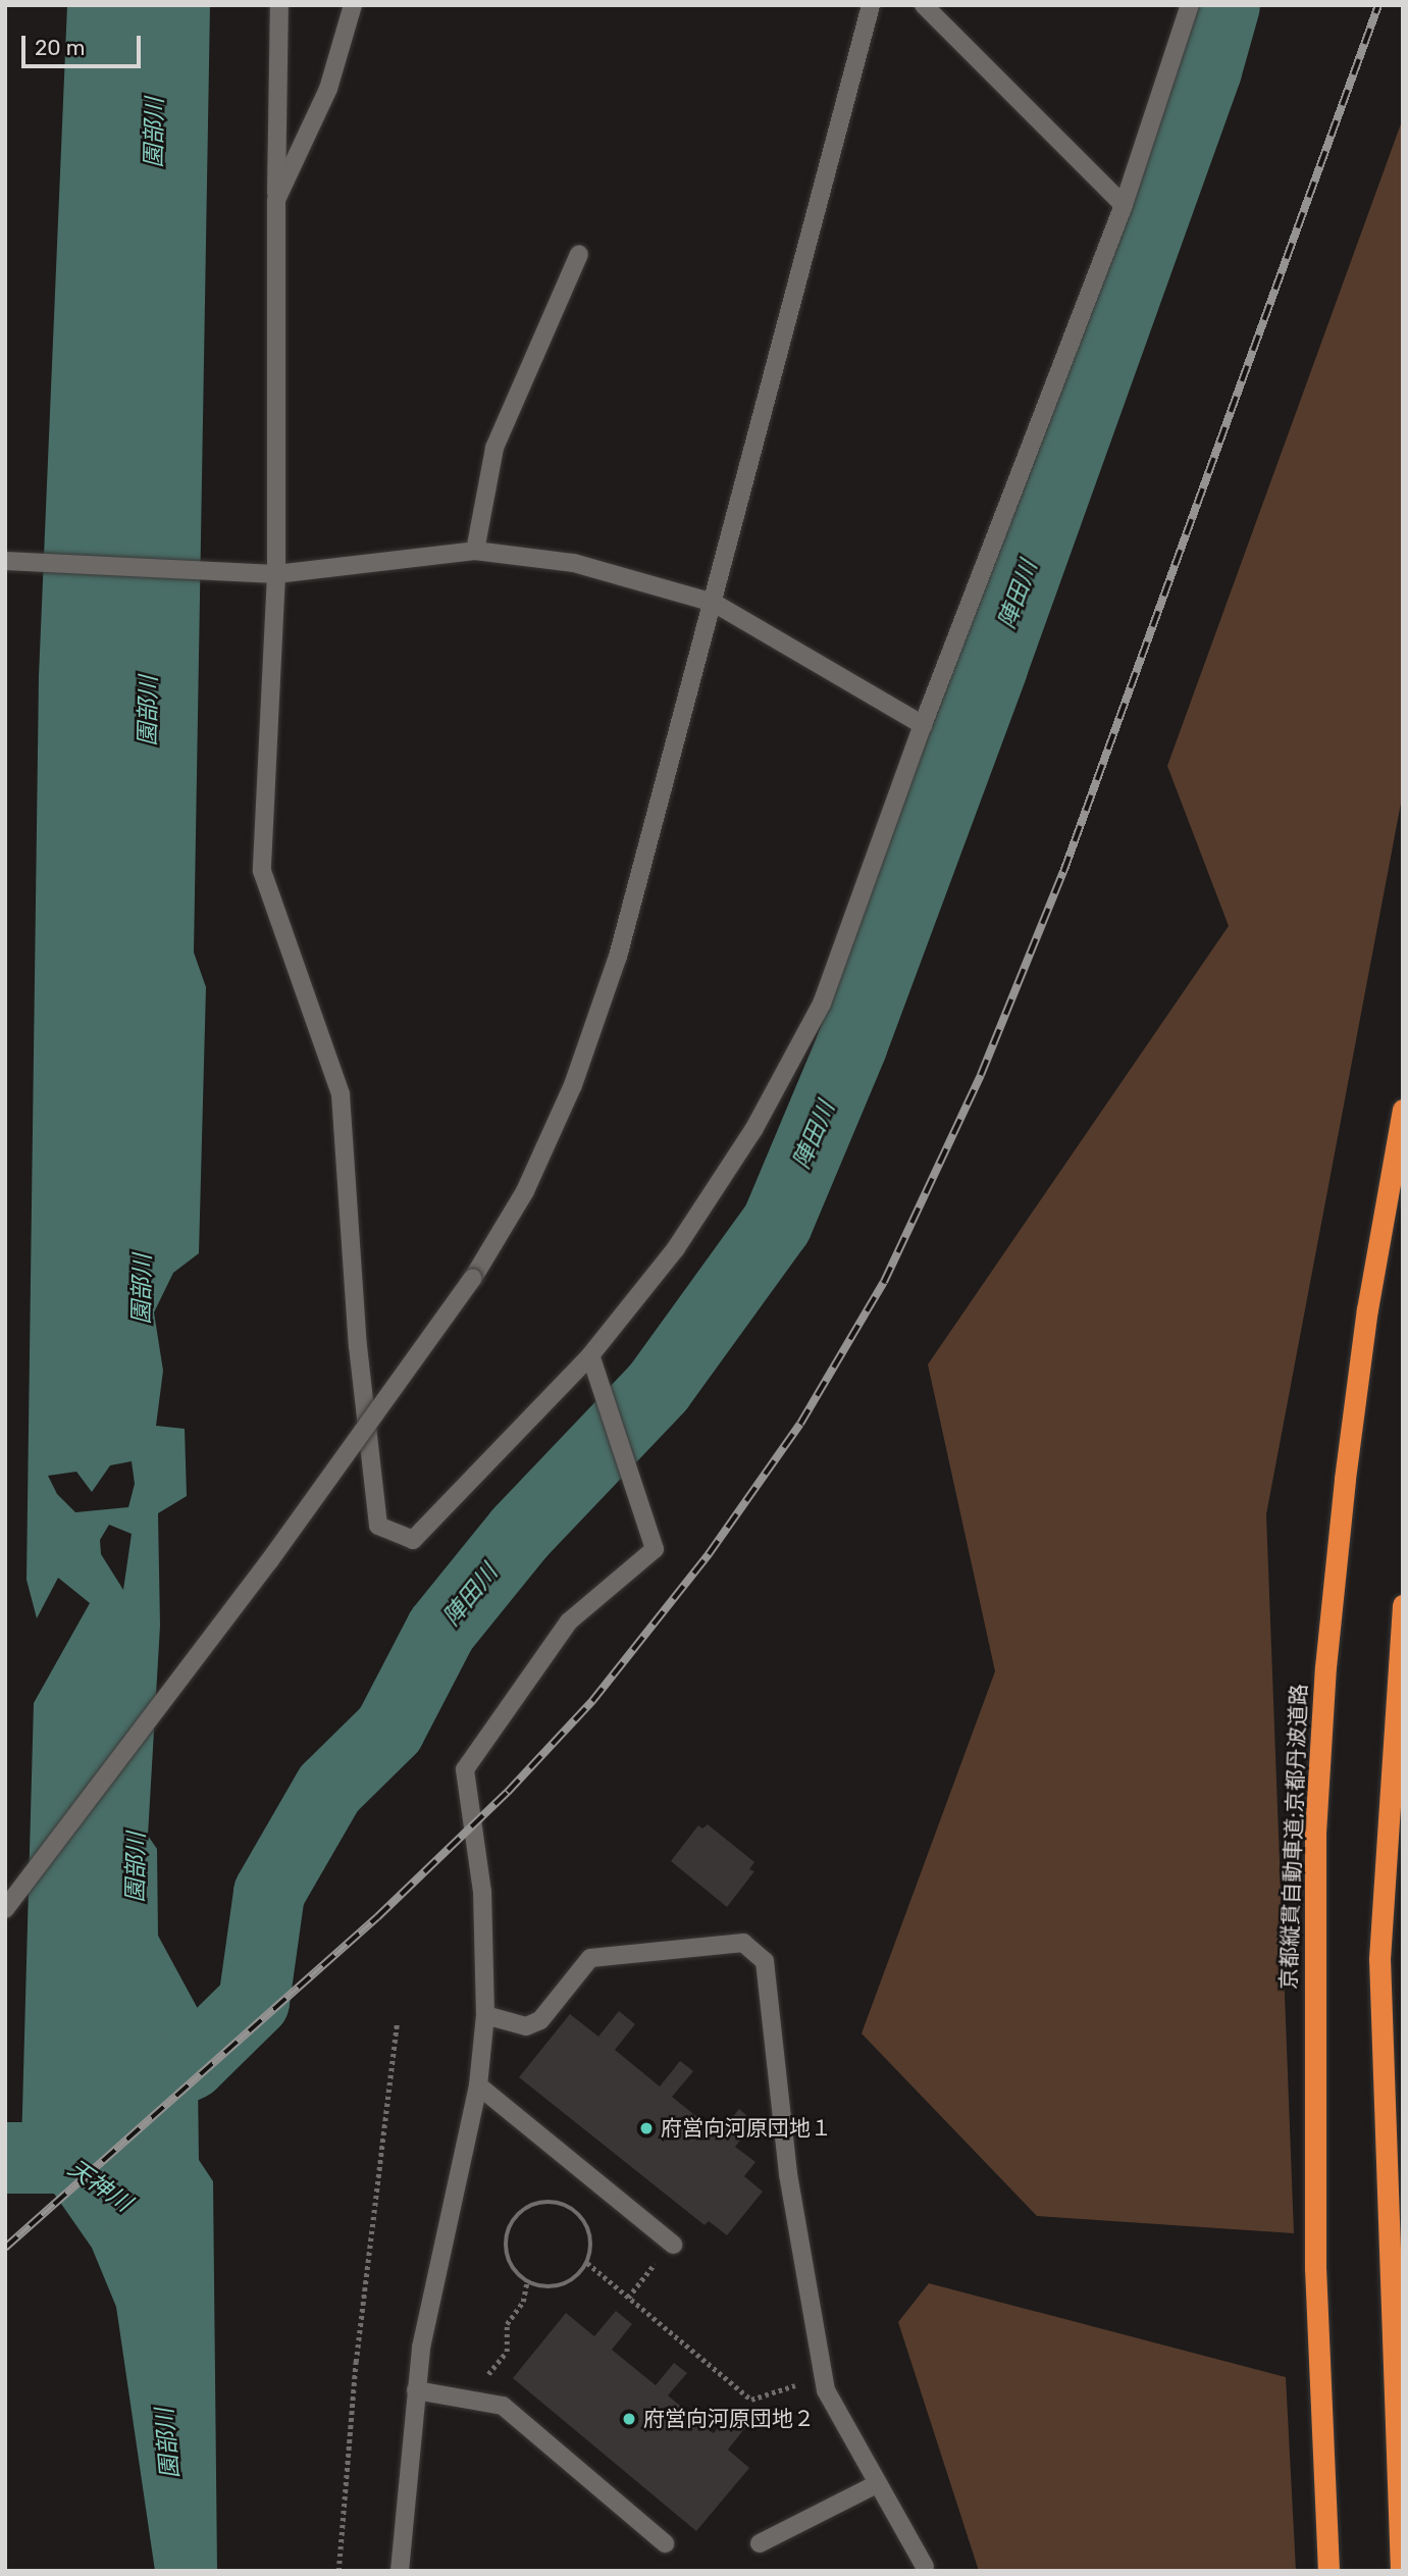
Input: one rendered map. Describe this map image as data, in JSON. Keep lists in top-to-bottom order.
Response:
{
  "streets": {
    "highway": ["京都縦貫自動車道;京都丹波道路"]
  },
  "water": ["園部川", "陣田川", "天神川"],
  "places": ["府営向河原団地１", "府営向河原団地２"],
  "scale_bar": "20 m"
}
